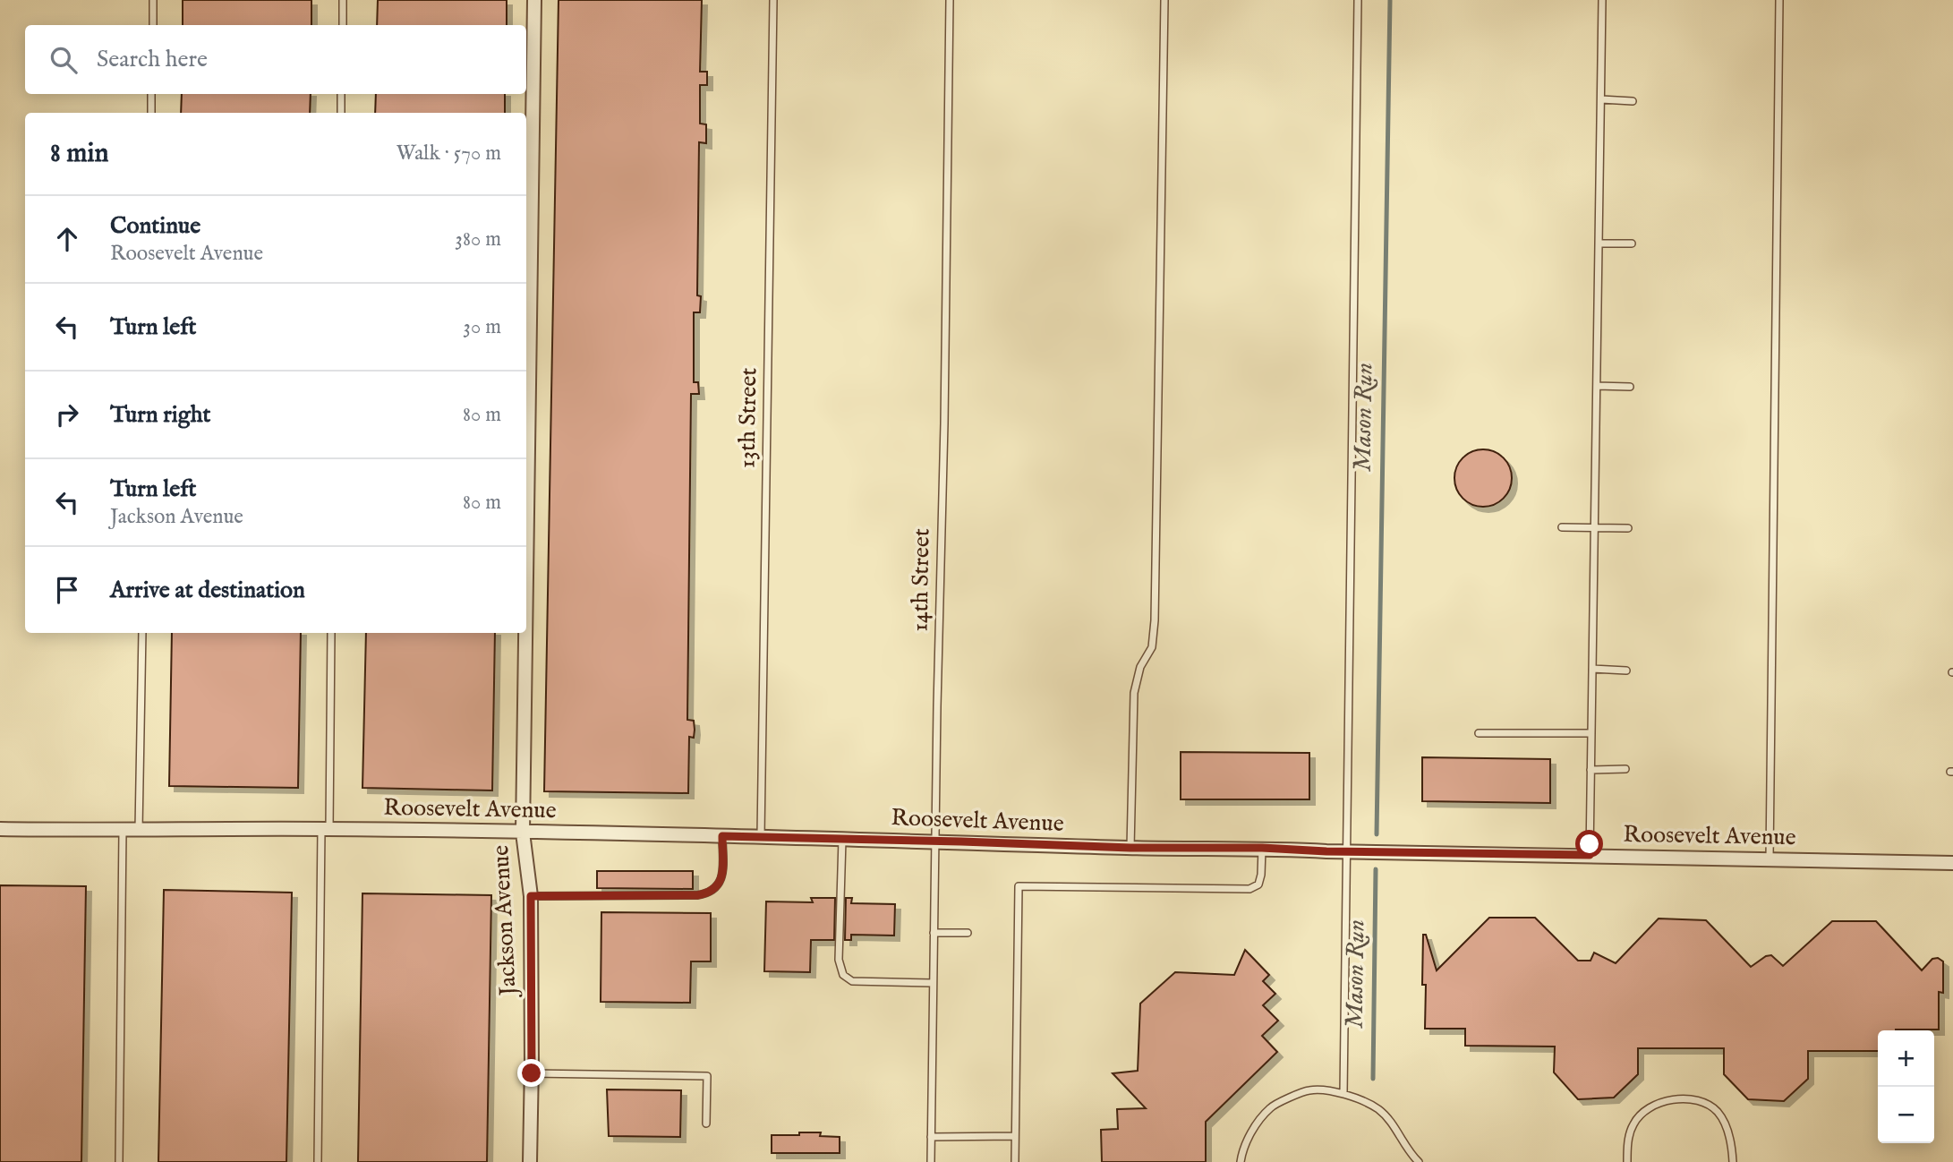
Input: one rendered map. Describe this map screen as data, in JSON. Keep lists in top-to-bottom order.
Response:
{
  "streets": {
    "street": ["Roosevelt Avenue", "Jackson Avenue"],
    "lane": ["13th Street", "14th Street"]
  },
  "crossings": [
    ["13th Street", "Roosevelt Avenue"],
    ["14th Street", "Roosevelt Avenue"],
    ["Roosevelt Avenue", "Jackson Avenue"]
  ],
  "water": ["Mason Run"],
  "page": {
    "search": "Search here",
    "heading": ["8 min", "Walk · 570 m"],
    "list": [
      ["Continue", "Roosevelt Avenue", "380 m"],
      ["Turn left", "30 m"],
      ["Turn right", "80 m"],
      ["Turn left", "Jackson Avenue", "80 m"],
      "Arrive at destination"
    ],
    "map_buttons": ["+", "−"]
  }
}
